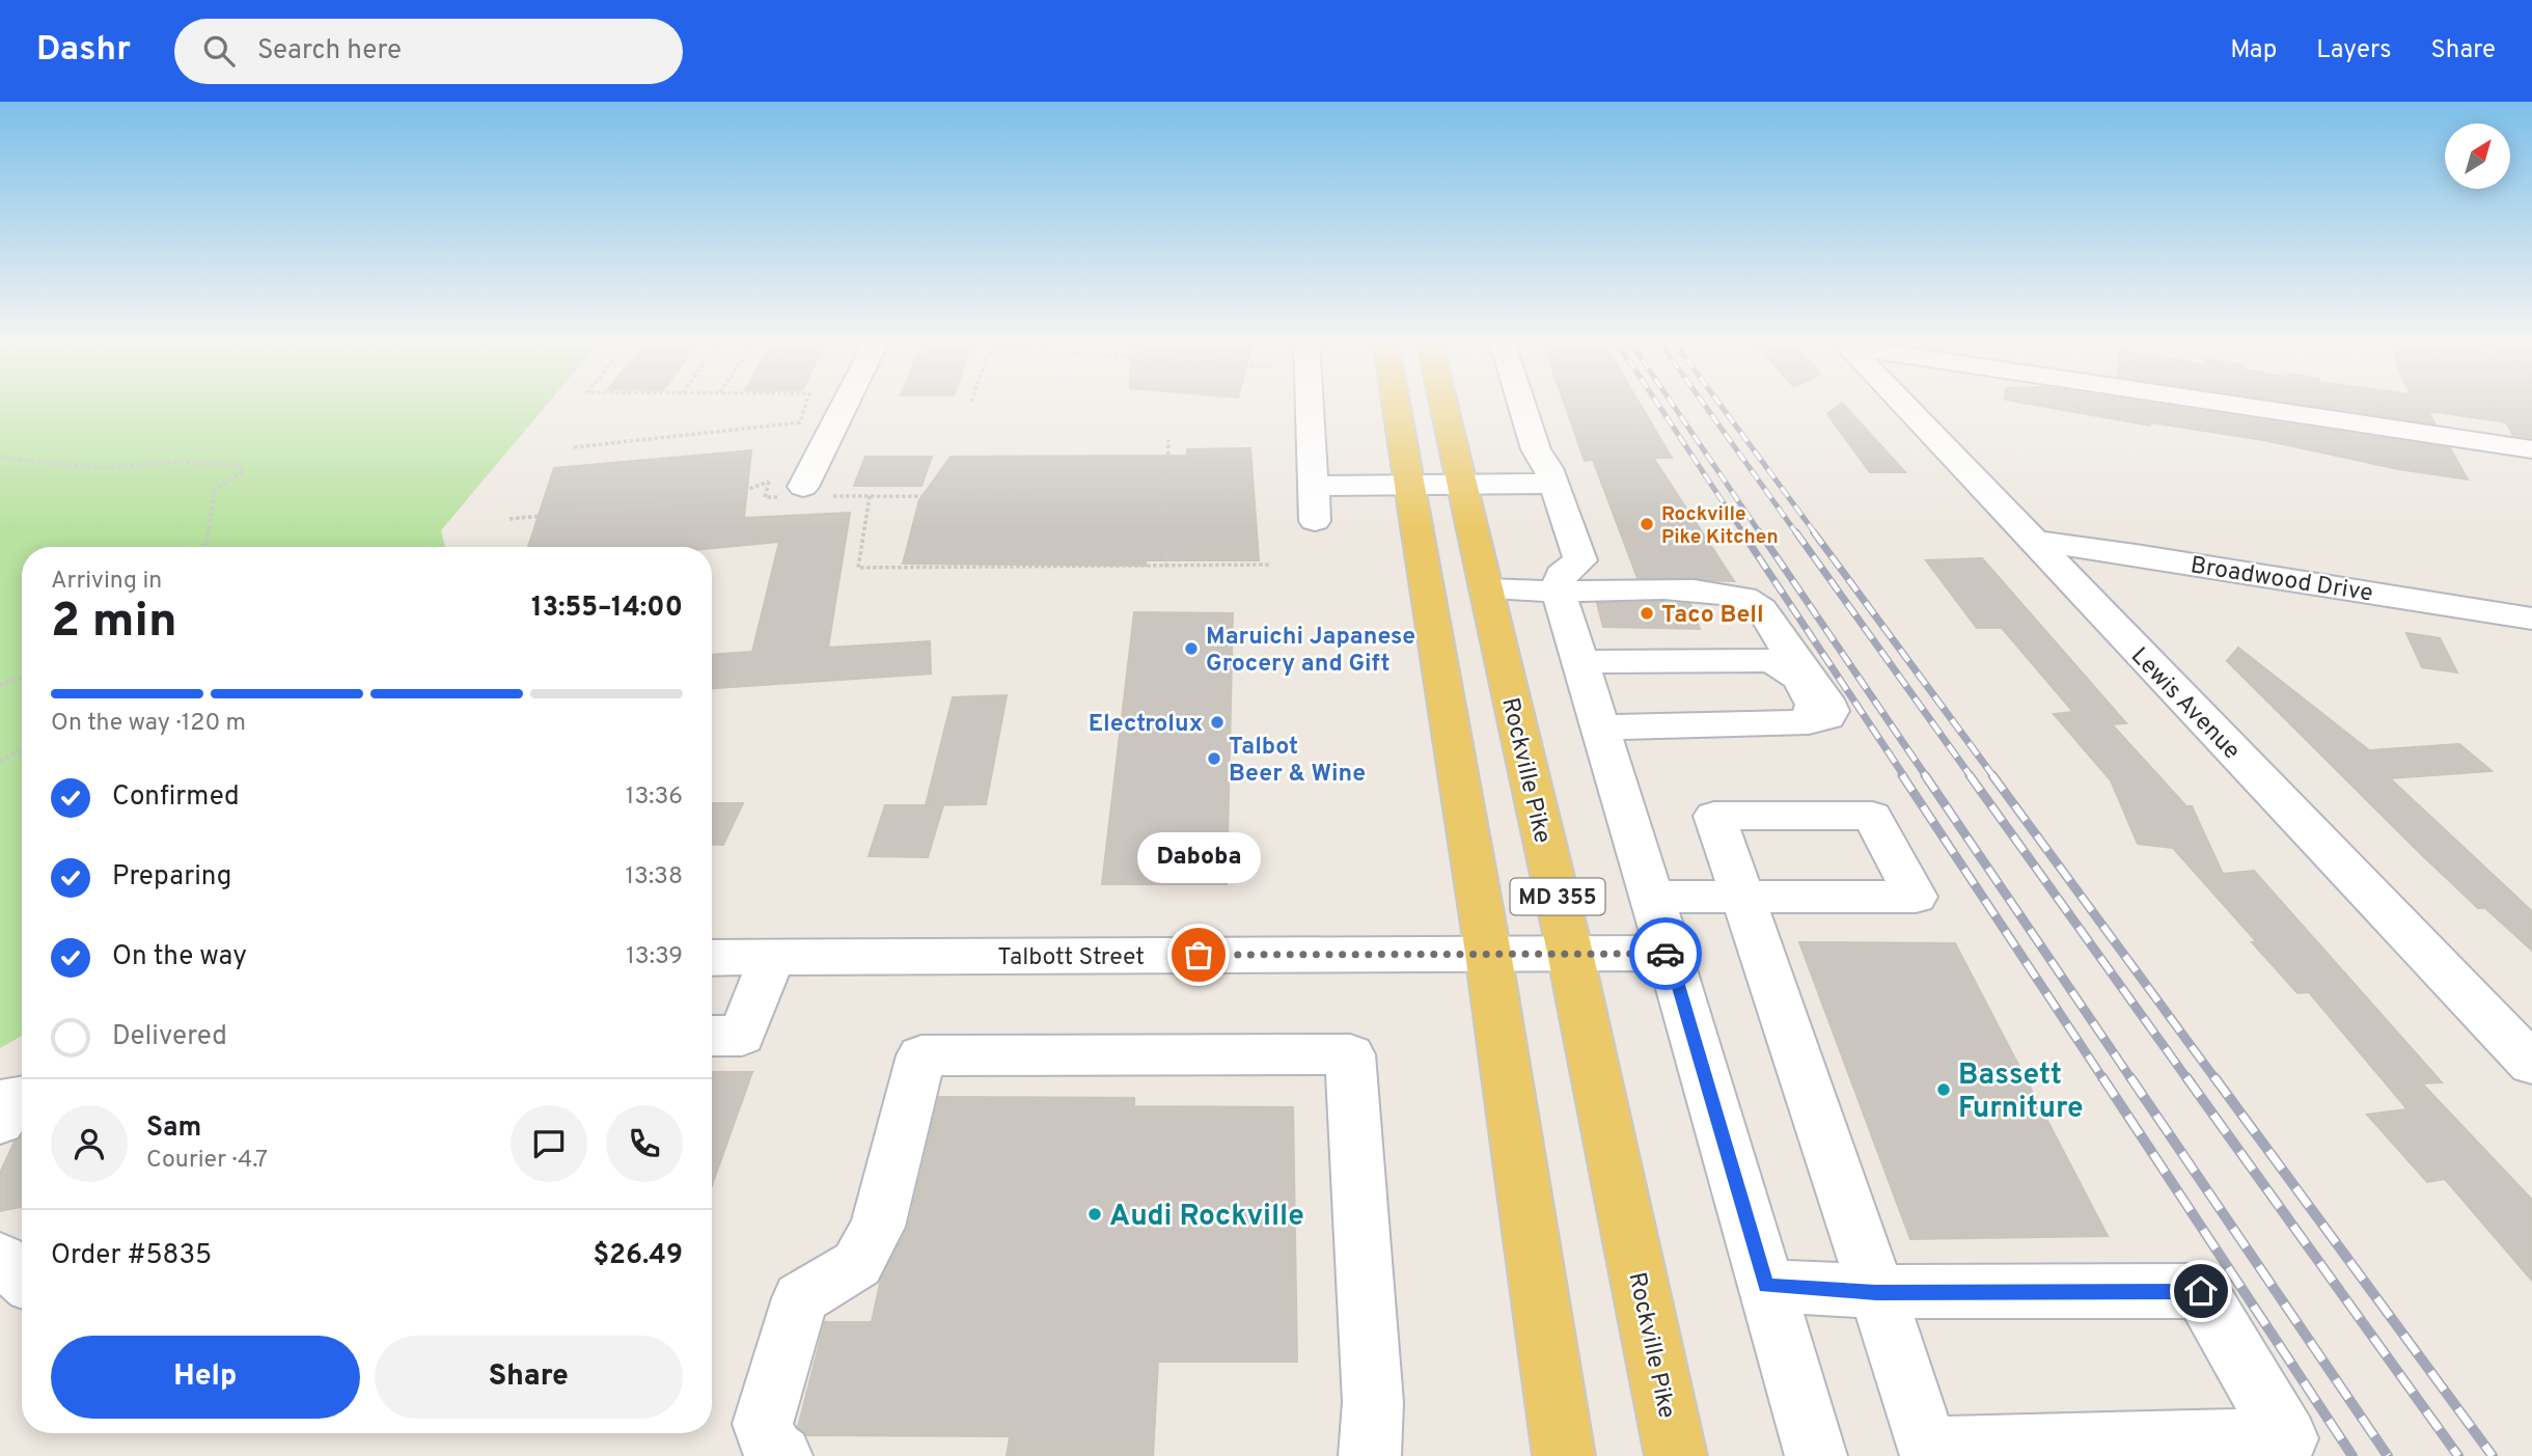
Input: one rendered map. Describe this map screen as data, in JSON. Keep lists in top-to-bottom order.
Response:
{
  "streets": {
    "main road": ["Rockville Pike", "MD 355"],
    "street": ["Broadwood Drive", "Lewis Avenue", "Talbott Street"]
  },
  "crossings": [
    ["Broadwood Drive", "Lewis Avenue"],
    ["Rockville Pike", "Talbott Street"],
    ["MD 355", "Talbott Street"]
  ],
  "places": [
    "Rockville Pike Kitchen",
    "Taco Bell",
    "Maruichi Japanese Grocery and Gift",
    "Electrolux",
    "Talbot Beer & Wine",
    "Daboba",
    "Bassett Furniture",
    "Audi Rockville"
  ],
  "north": "top right",
  "page": {
    "header": "Dashr",
    "search": "Search here",
    "nav": ["Map", "Layers", "Share"],
    "heading": ["2 min", "Arriving in", "13:55–14:00"],
    "panel": [
      "Sam",
      "Courier · 4.7",
      "Order #5835",
      "$26.49"
    ],
    "bar": "On the way · 120 m",
    "list": [
      ["Confirmed", "13:36"],
      ["Preparing", "13:38"],
      ["On the way", "13:39"],
      "Delivered"
    ],
    "bubble": "Daboba",
    "buttons": ["Help", "Share"]
  }
}
